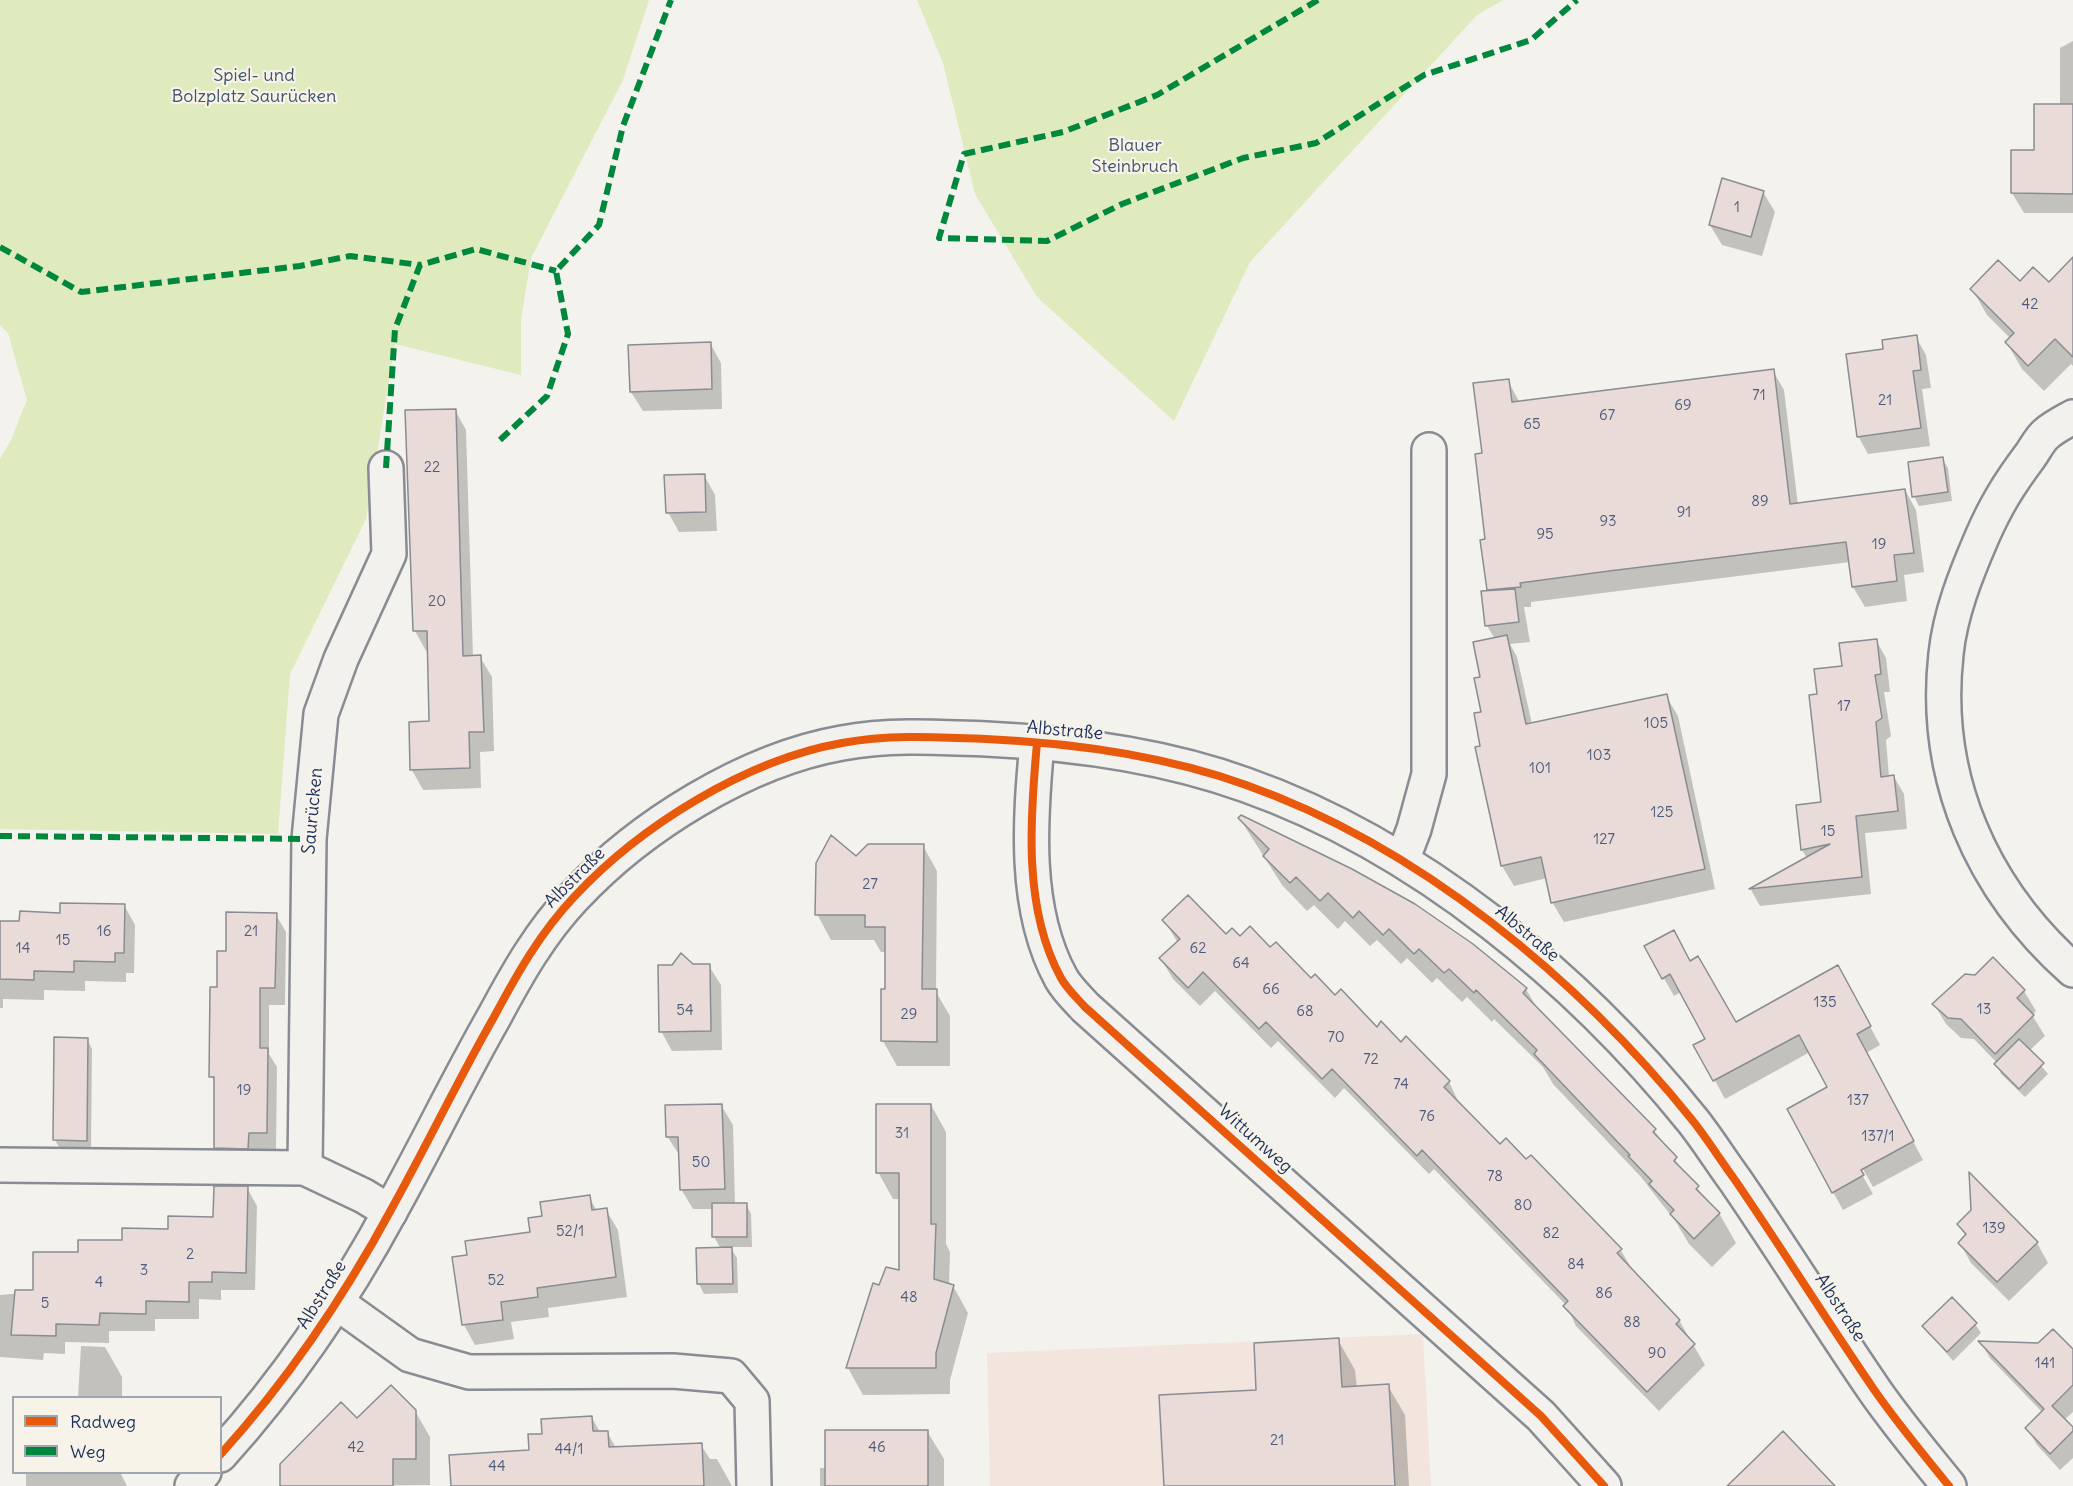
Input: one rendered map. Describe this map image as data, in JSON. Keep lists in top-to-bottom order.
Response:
{
  "streets": {
    "street": ["Albstraße", "Saurücken", "Wittumweg"]
  },
  "crossings": [
    ["Albstraße", "Wittumweg"]
  ],
  "parks": ["Spiel- und Bolzplatz Saurücken", "Blauer Steinbruch"],
  "house_numbers": [
    "1",
    "42",
    "71",
    "21",
    "69",
    "67",
    "65",
    "22",
    "89",
    "91",
    "93",
    "95",
    "19",
    "20",
    "17",
    "105",
    "103",
    "101",
    "125",
    "15",
    "127",
    "27",
    "16",
    "21",
    "15",
    "14",
    "62",
    "64",
    "66",
    "135",
    "13",
    "54",
    "68",
    "29",
    "70",
    "72",
    "74",
    "19",
    "137",
    "76",
    "31",
    "137/1",
    "50",
    "78",
    "80",
    "139",
    "52/1",
    "82",
    "2",
    "84",
    "3",
    "52",
    "4",
    "86",
    "48",
    "5",
    "88",
    "90",
    "141",
    "21",
    "42",
    "46",
    "44/1",
    "44"
  ],
  "legend": ["Radweg", "Weg"]
}
